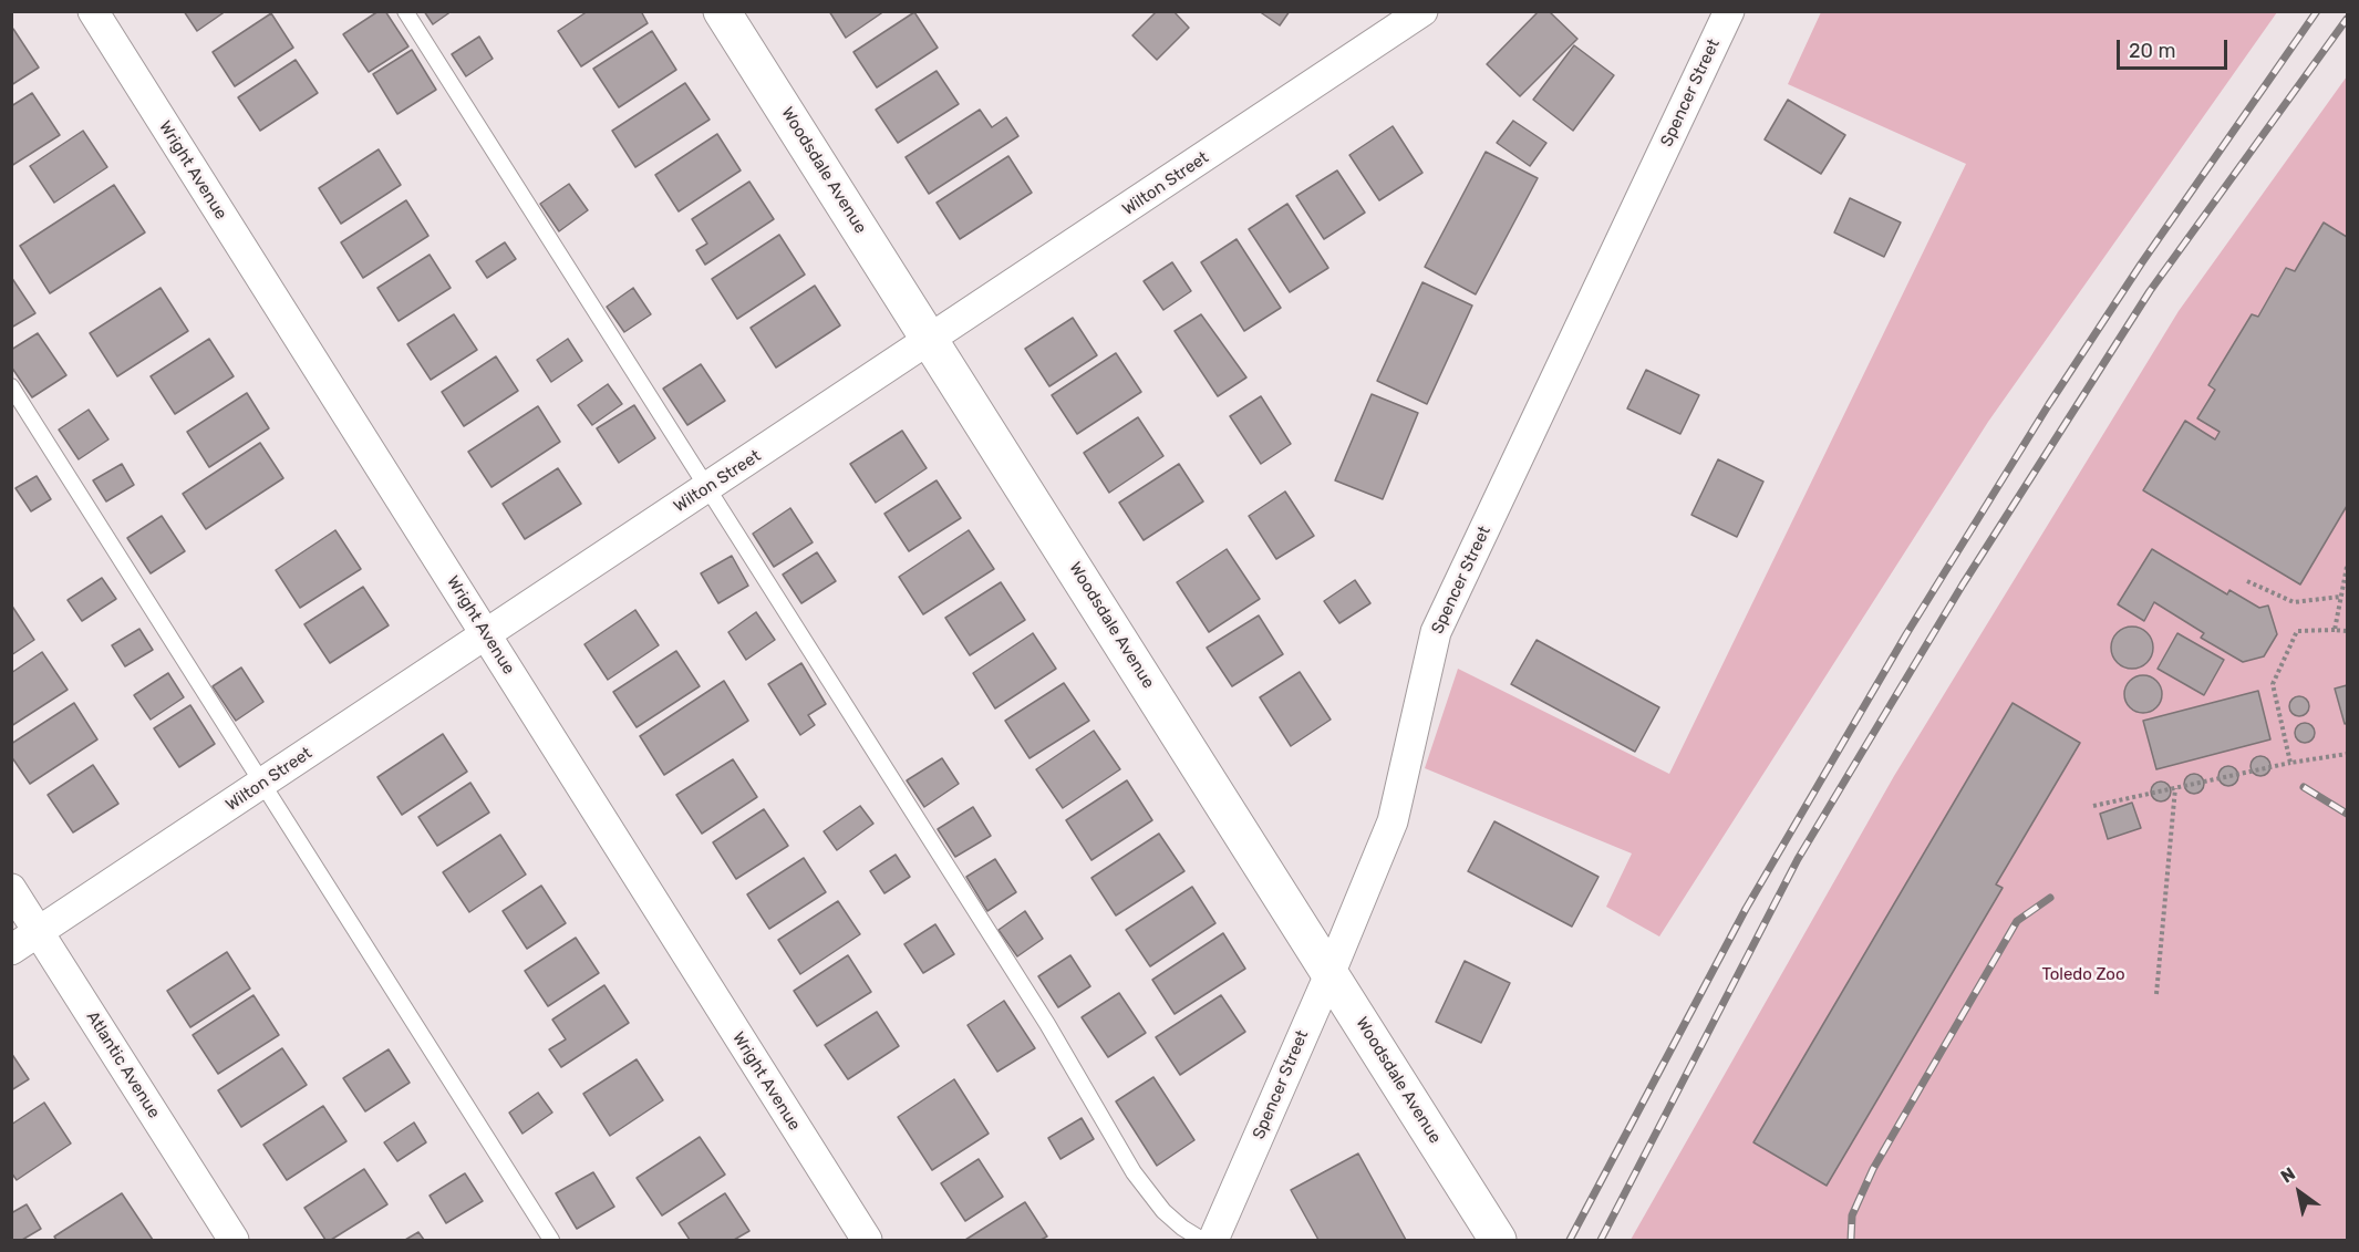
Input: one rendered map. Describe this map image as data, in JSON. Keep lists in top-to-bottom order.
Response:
{
  "streets": {
    "street": [
      "Spencer Street",
      "Wright Avenue",
      "Woodsdale Avenue",
      "Wilton Street",
      "Atlantic Avenue"
    ]
  },
  "crossings": [
    ["Spencer Street", "Woodsdale Avenue"],
    ["Wright Avenue", "Wilton Street"],
    ["Woodsdale Avenue", "Wilton Street"],
    ["Wilton Street", "Atlantic Avenue"]
  ],
  "parks": ["Toledo Zoo"],
  "scale_bar": "20 m",
  "north": "top left"
}
